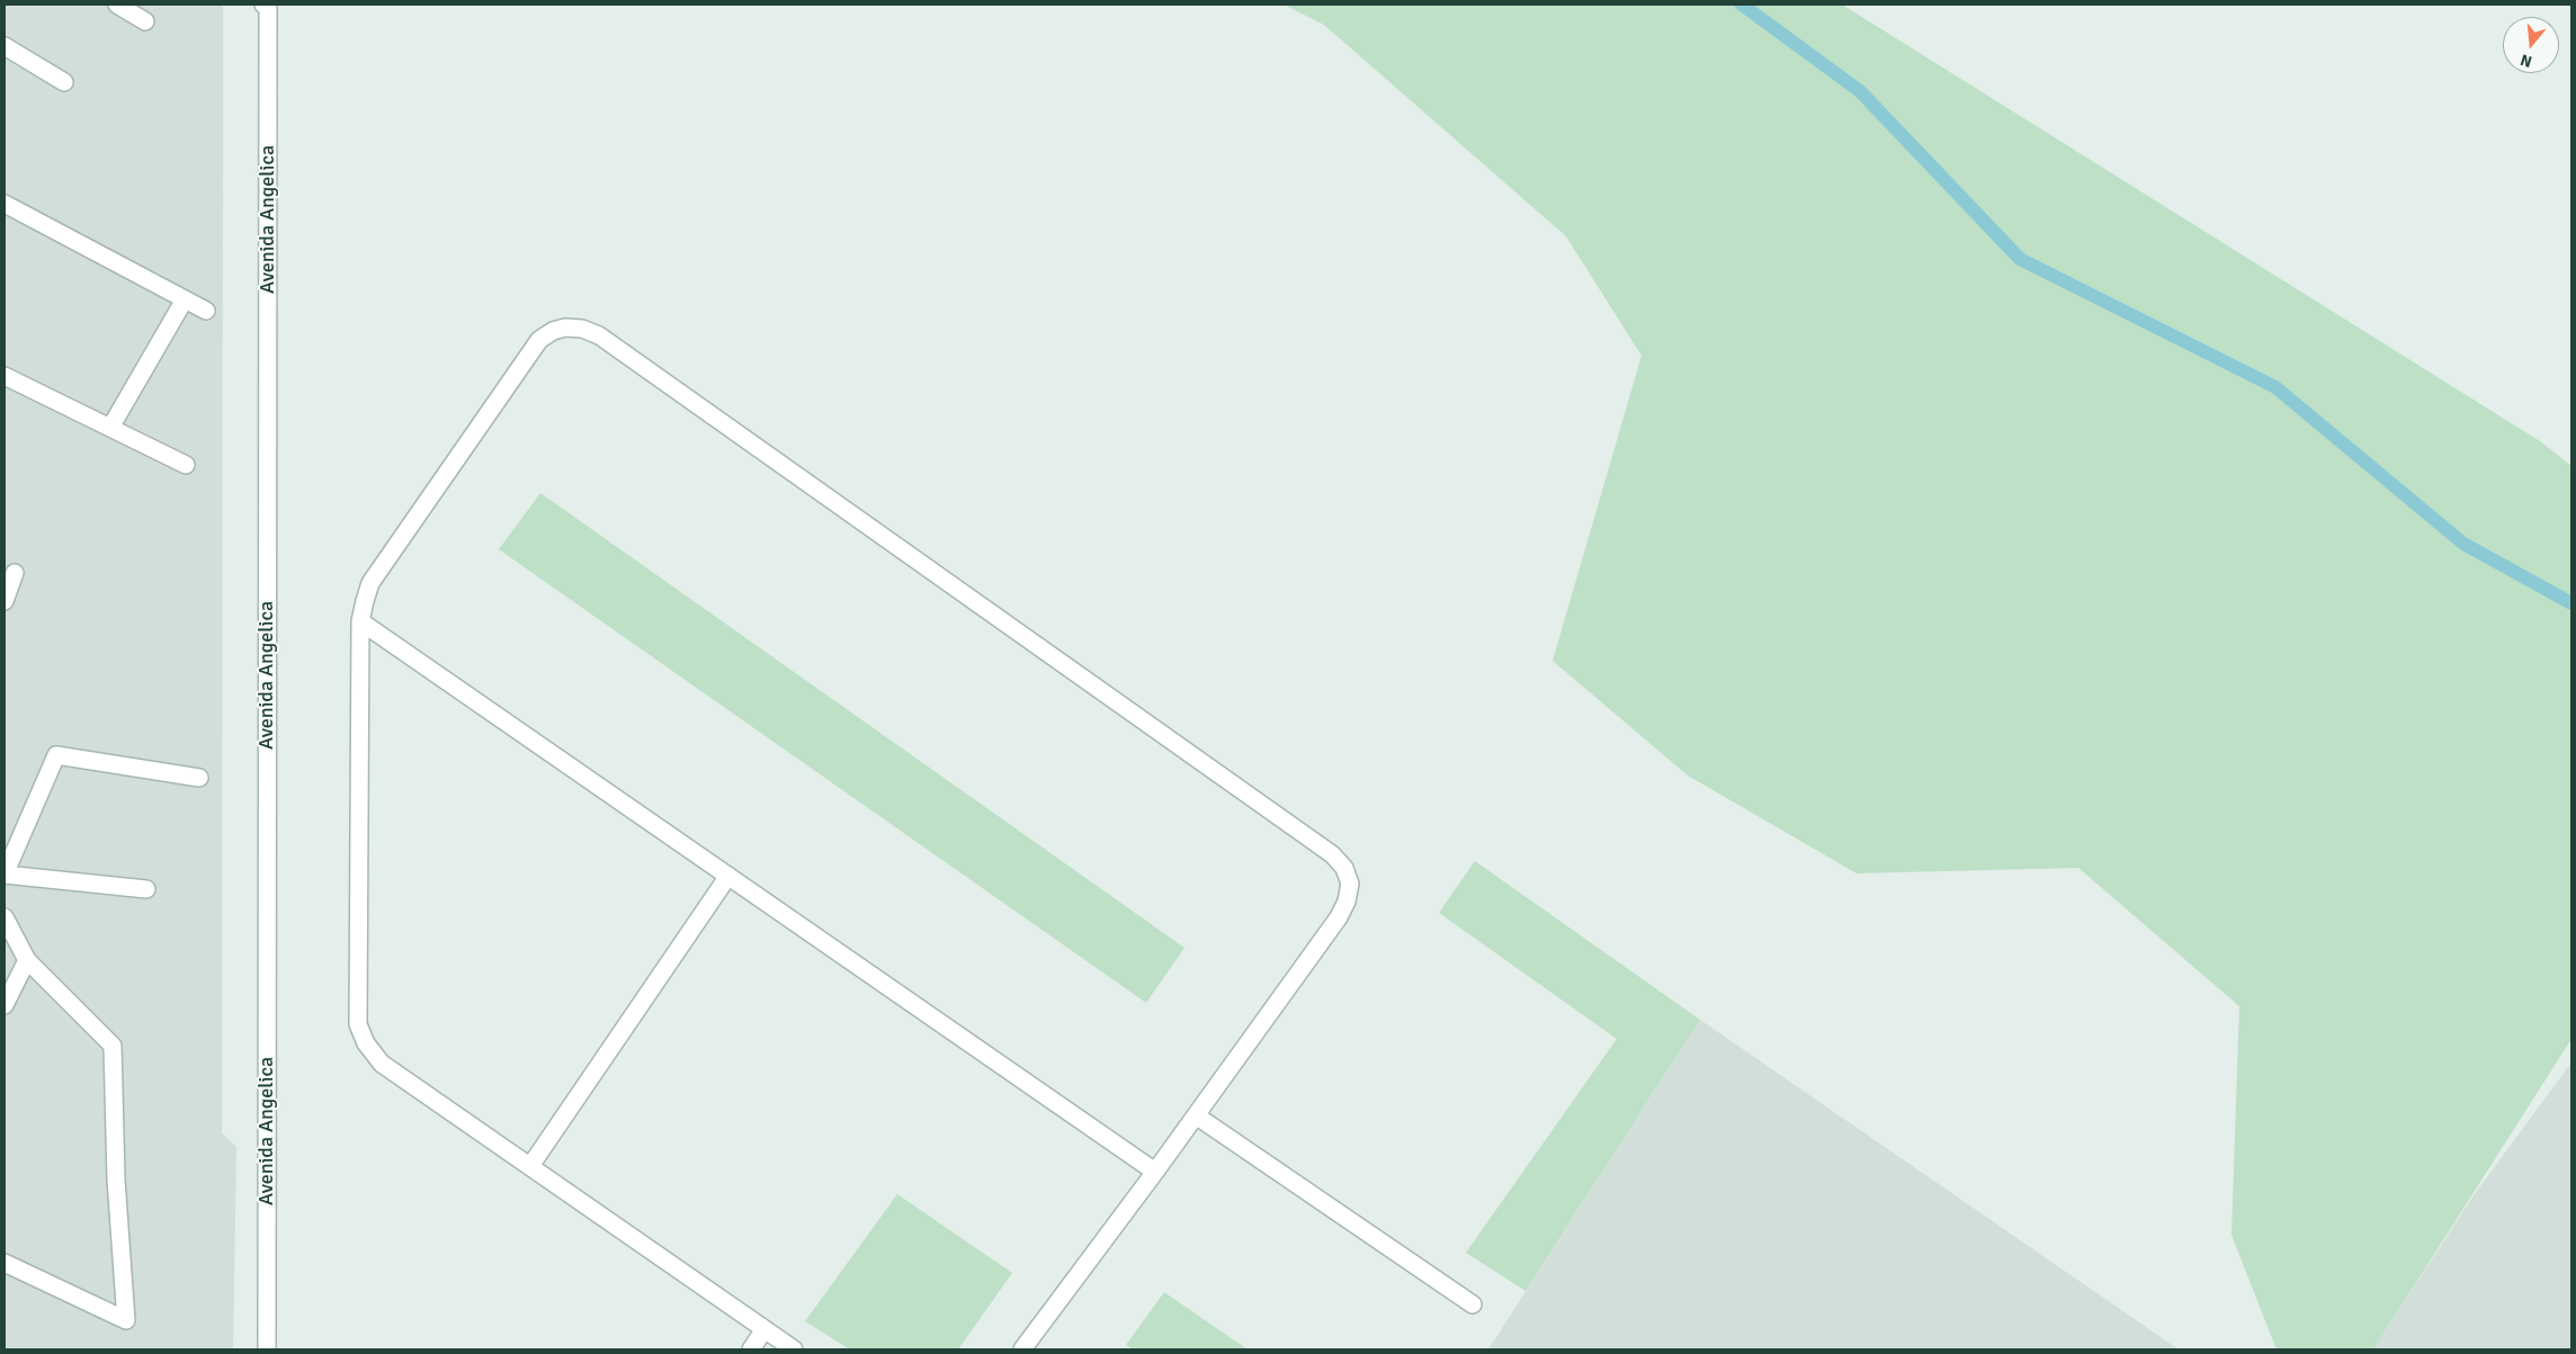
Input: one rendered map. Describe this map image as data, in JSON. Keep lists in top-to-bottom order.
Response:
{
  "streets": {
    "street": ["Avenida Angelica"]
  },
  "north": "bottom"
}
